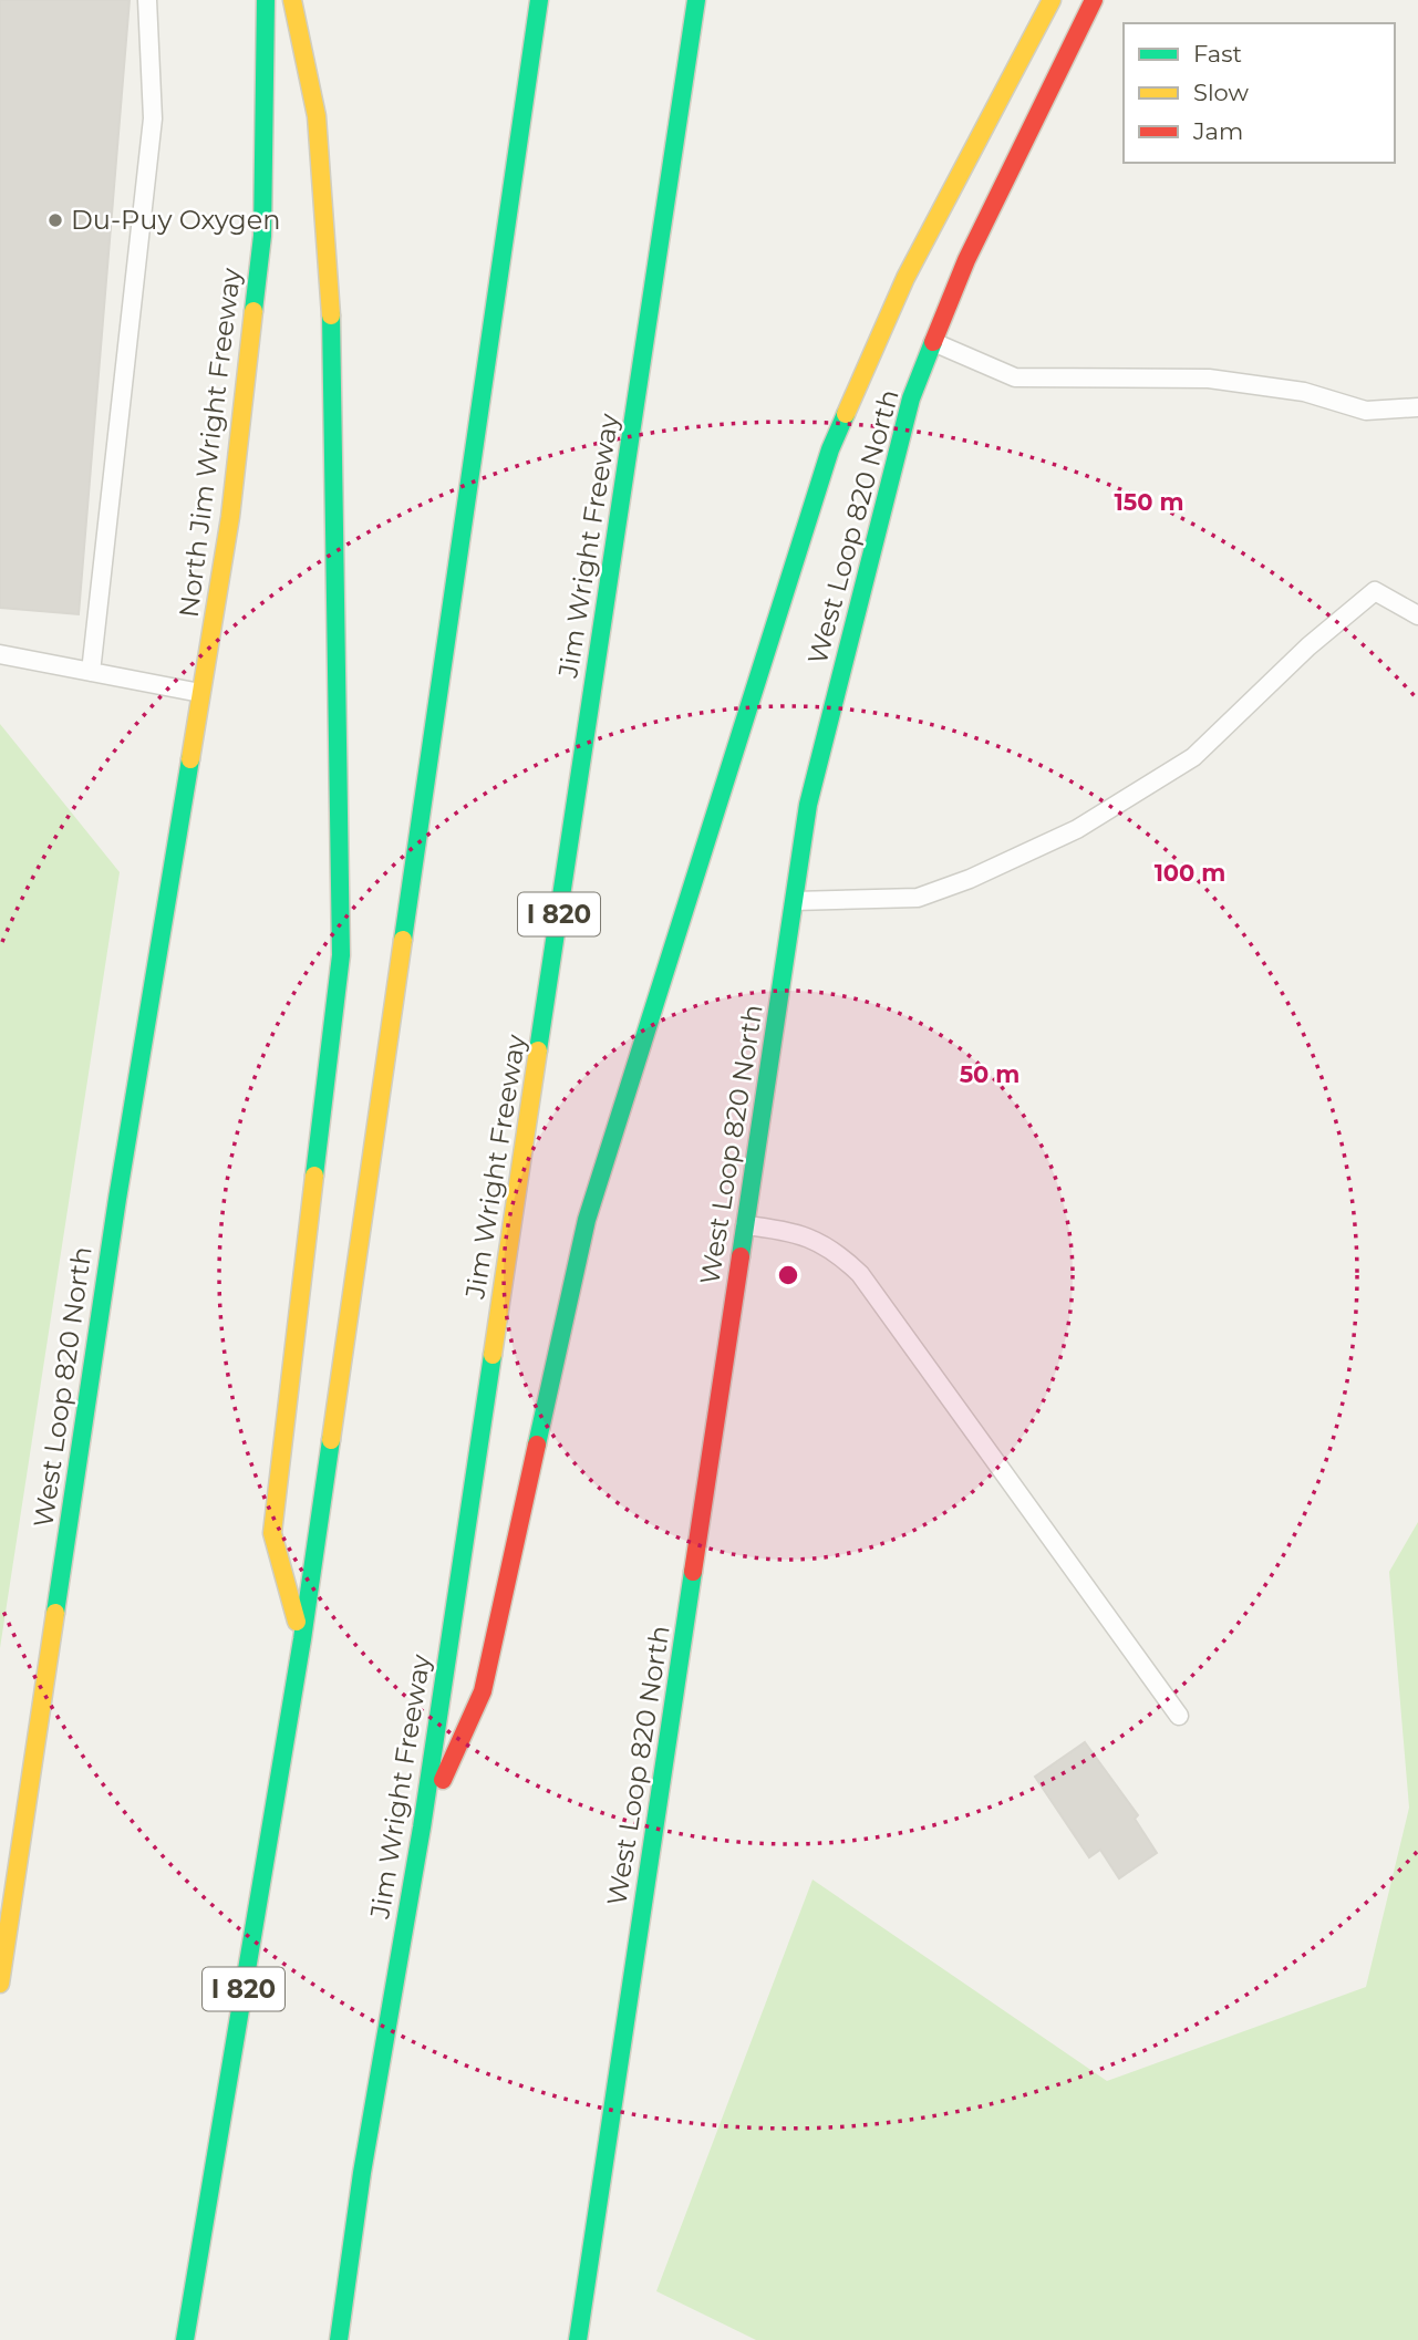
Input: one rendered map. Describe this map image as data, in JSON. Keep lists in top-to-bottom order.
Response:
{
  "streets": {
    "main road": [
      "North Jim Wright Freeway",
      "West Loop 820 North",
      "Jim Wright Freeway",
      "I 820"
    ]
  },
  "crossings": [
    ["North Jim Wright Freeway", "West Loop 820 North"]
  ],
  "places": ["Du-Puy Oxygen"],
  "legend": ["Fast", "Slow", "Jam"],
  "rings": ["150 m", "100 m", "50 m"]
}
